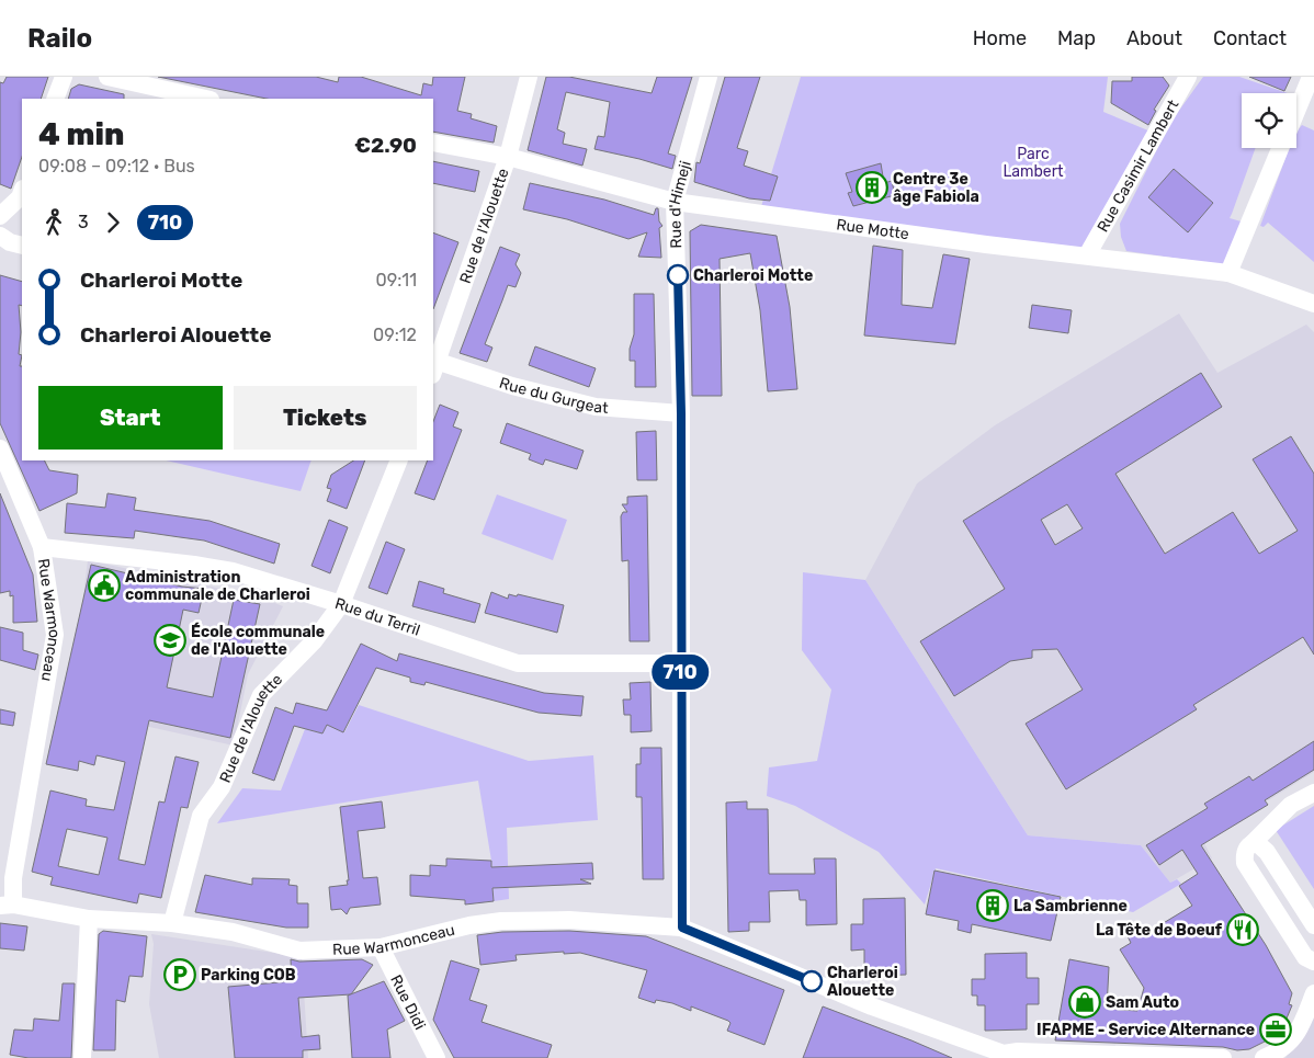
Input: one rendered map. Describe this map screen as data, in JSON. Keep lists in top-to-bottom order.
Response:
{
  "streets": {
    "street": [
      "Rue Casimir Lambert",
      "Rue d'Himeji",
      "Rue de l'Alouette",
      "Rue Motte",
      "Rue du Gurgeat",
      "Rue du Terril",
      "Rue Warmonceau",
      "Rue Didi"
    ]
  },
  "crossings": [
    ["Rue Casimir Lambert", "Rue Motte"],
    ["Rue d'Himeji", "Rue Motte"],
    ["Rue d'Himeji", "Rue du Gurgeat"],
    ["Rue d'Himeji", "Rue du Terril"],
    ["Rue d'Himeji", "Rue Warmonceau"],
    ["Rue de l'Alouette", "Rue Motte"],
    ["Rue de l'Alouette", "Rue du Gurgeat"],
    ["Rue de l'Alouette", "Rue du Terril"],
    ["Rue de l'Alouette", "Rue Warmonceau"],
    ["Rue du Terril", "Rue Warmonceau"],
    ["Rue Warmonceau", "Rue Didi"]
  ],
  "parks": ["Parc Lambert"],
  "places": {
    "building": ["Centre 3e âge Fabiola", "La Sambrienne"],
    "other": ["Charleroi Motte", "Charleroi Alouette"],
    "public building": ["Administration communale de Charleroi"],
    "school or university": ["École communale de l'Alouette"],
    "restaurant": ["La Tête de Boeuf"],
    "parking": ["Parking COB"],
    "shop": ["Sam Auto"],
    "office": ["IFAPME - Service Alternance"]
  },
  "lines": ["bus line 710"],
  "page": {
    "header": "Railo",
    "nav": [
      "Home",
      "Map",
      "About",
      "Contact"
    ],
    "on_map": "710",
    "heading": ["4 min", "09:08 – 09:12 · Bus", "€2.90"],
    "legs": ["3", "710"],
    "list": [
      {
        "name": "Charleroi Motte",
        "value": "09:11"
      },
      {
        "name": "Charleroi Alouette",
        "value": "09:12"
      }
    ],
    "buttons": ["Start", "Tickets"]
  }
}
